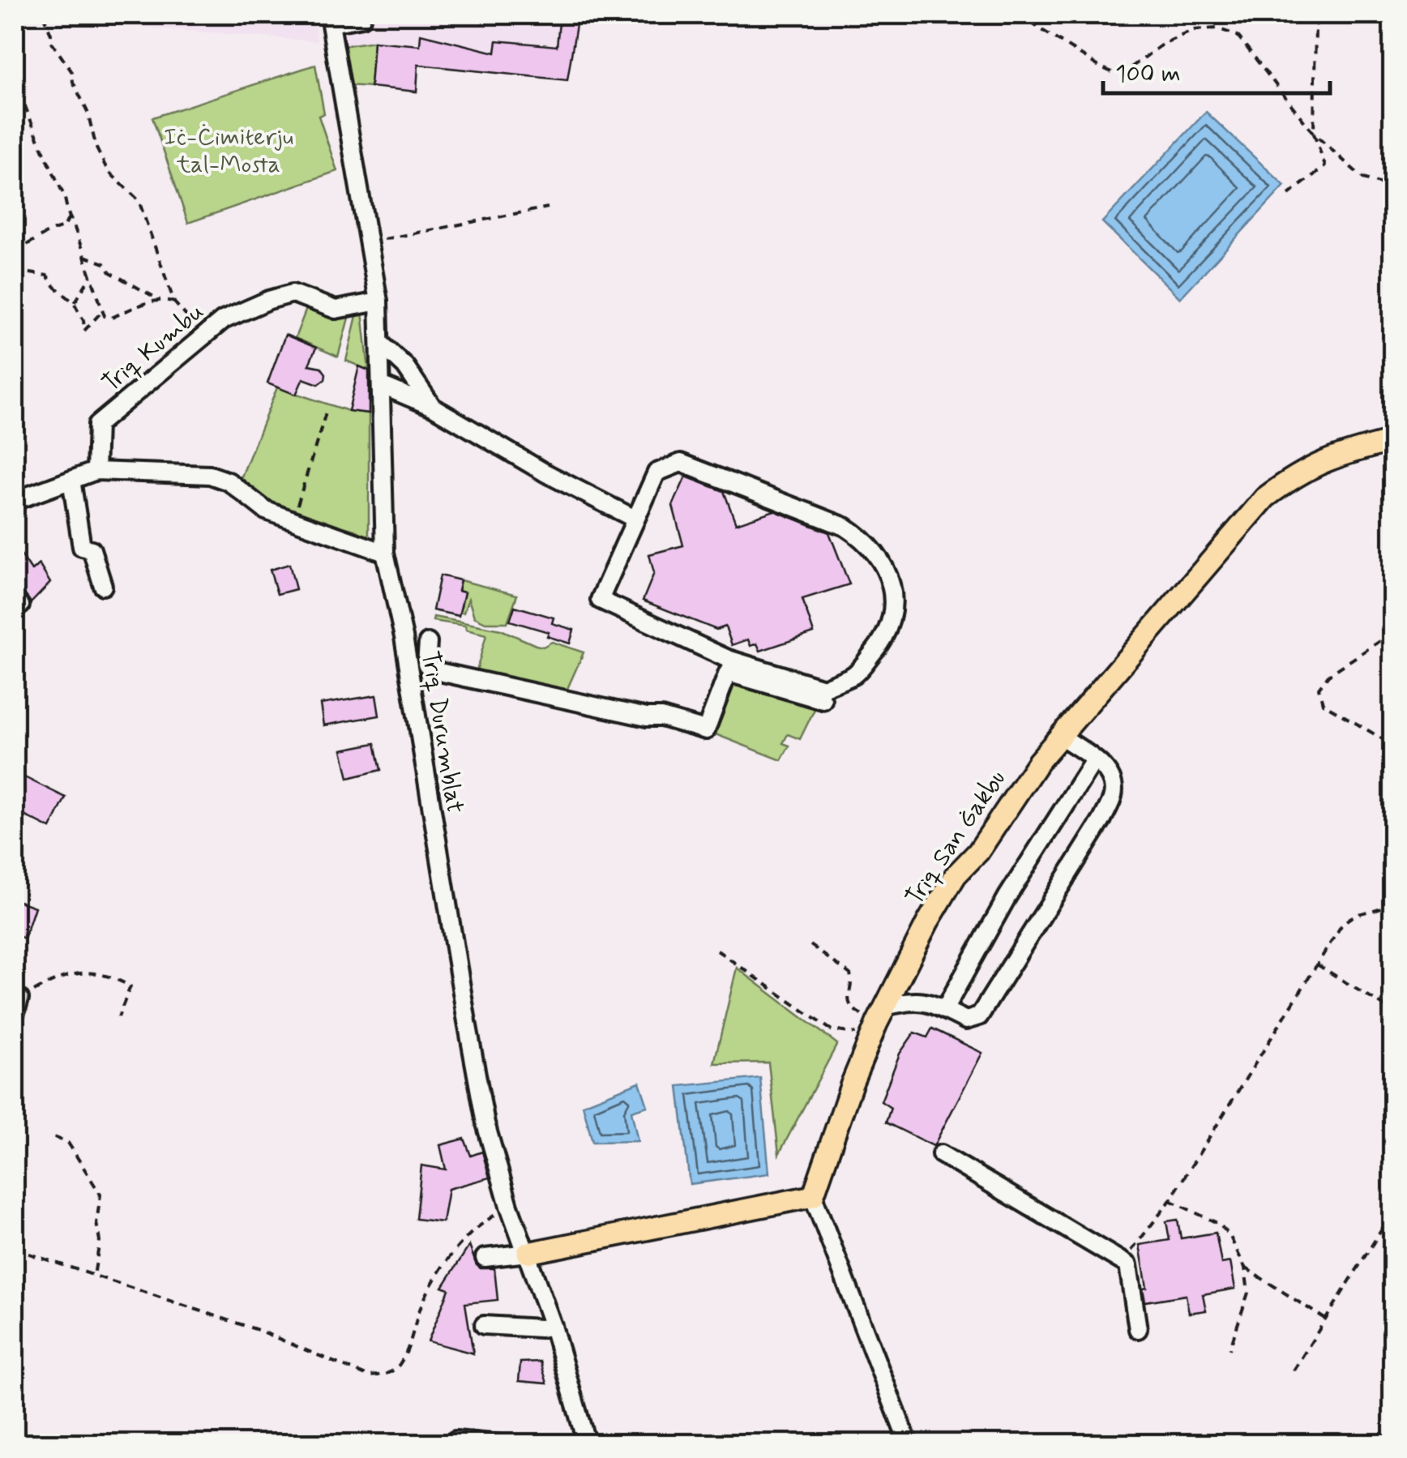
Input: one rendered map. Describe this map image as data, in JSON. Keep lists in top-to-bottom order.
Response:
{
  "streets": {
    "main road": ["Triq San Ġakbu"],
    "street": ["Triq Kumbu", "Triq Durumblat"]
  },
  "crossings": [
    ["Triq Kumbu", "Triq Durumblat"]
  ],
  "parks": ["Iċ-Ċimiterju tal-Mosta"],
  "scale_bar": "100 m"
}
